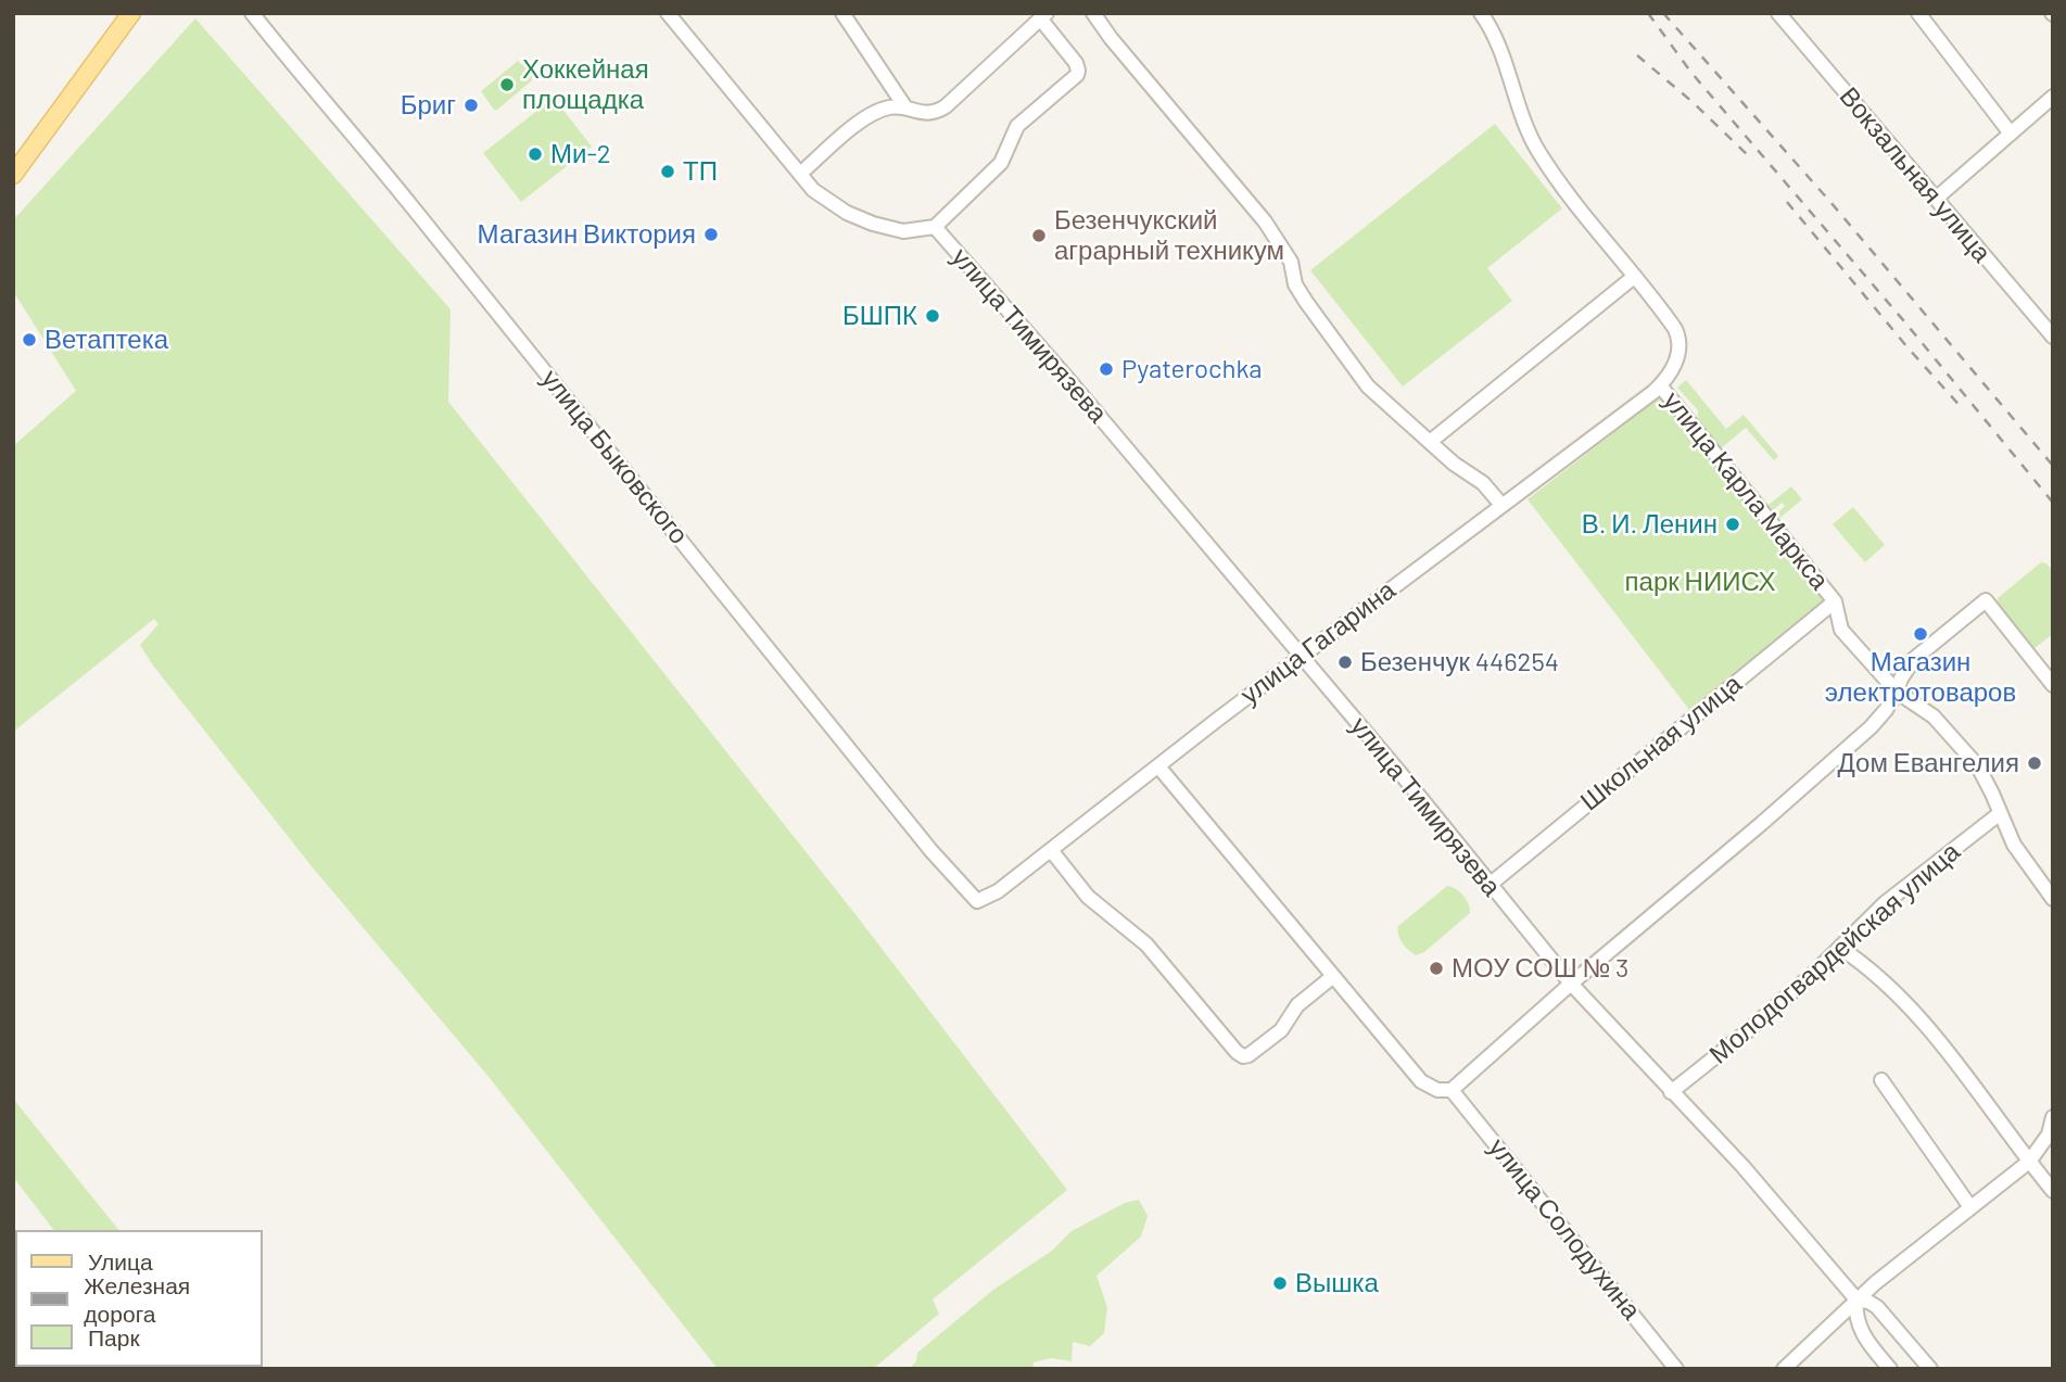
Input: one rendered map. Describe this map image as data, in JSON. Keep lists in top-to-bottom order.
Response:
{
  "streets": {
    "street": [
      "Вокзальная улица",
      "улица Тимирязева",
      "улица Быковского",
      "улица Карла Маркса",
      "улица Гагарина",
      "Школьная улица",
      "Молодогвардейская улица",
      "улица Солодухина"
    ]
  },
  "crossings": [
    ["улица Тимирязева", "улица Гагарина"],
    ["улица Тимирязева", "Школьная улица"],
    ["улица Тимирязева", "Молодогвардейская улица"],
    ["улица Быковского", "улица Гагарина"],
    ["улица Карла Маркса", "улица Гагарина"],
    ["улица Карла Маркса", "Школьная улица"],
    ["улица Карла Маркса", "Молодогвардейская улица"]
  ],
  "parks": ["парк НИИСХ"],
  "places": [
    "Хоккейная площадка",
    "Бриг",
    "Ми-2",
    "ТП",
    "Магазин Виктория",
    "Безенчукский аграрный техникум",
    "БШПК",
    "Ветаптека",
    "Pyaterochka",
    "В. И. Ленин",
    "Магазин электротоваров",
    "Безенчук 446254",
    "Дом Евангелия",
    "МОУ СОШ № 3",
    "Вышка"
  ],
  "legend": ["Улица", "Железная дорога", "Парк"]
}
